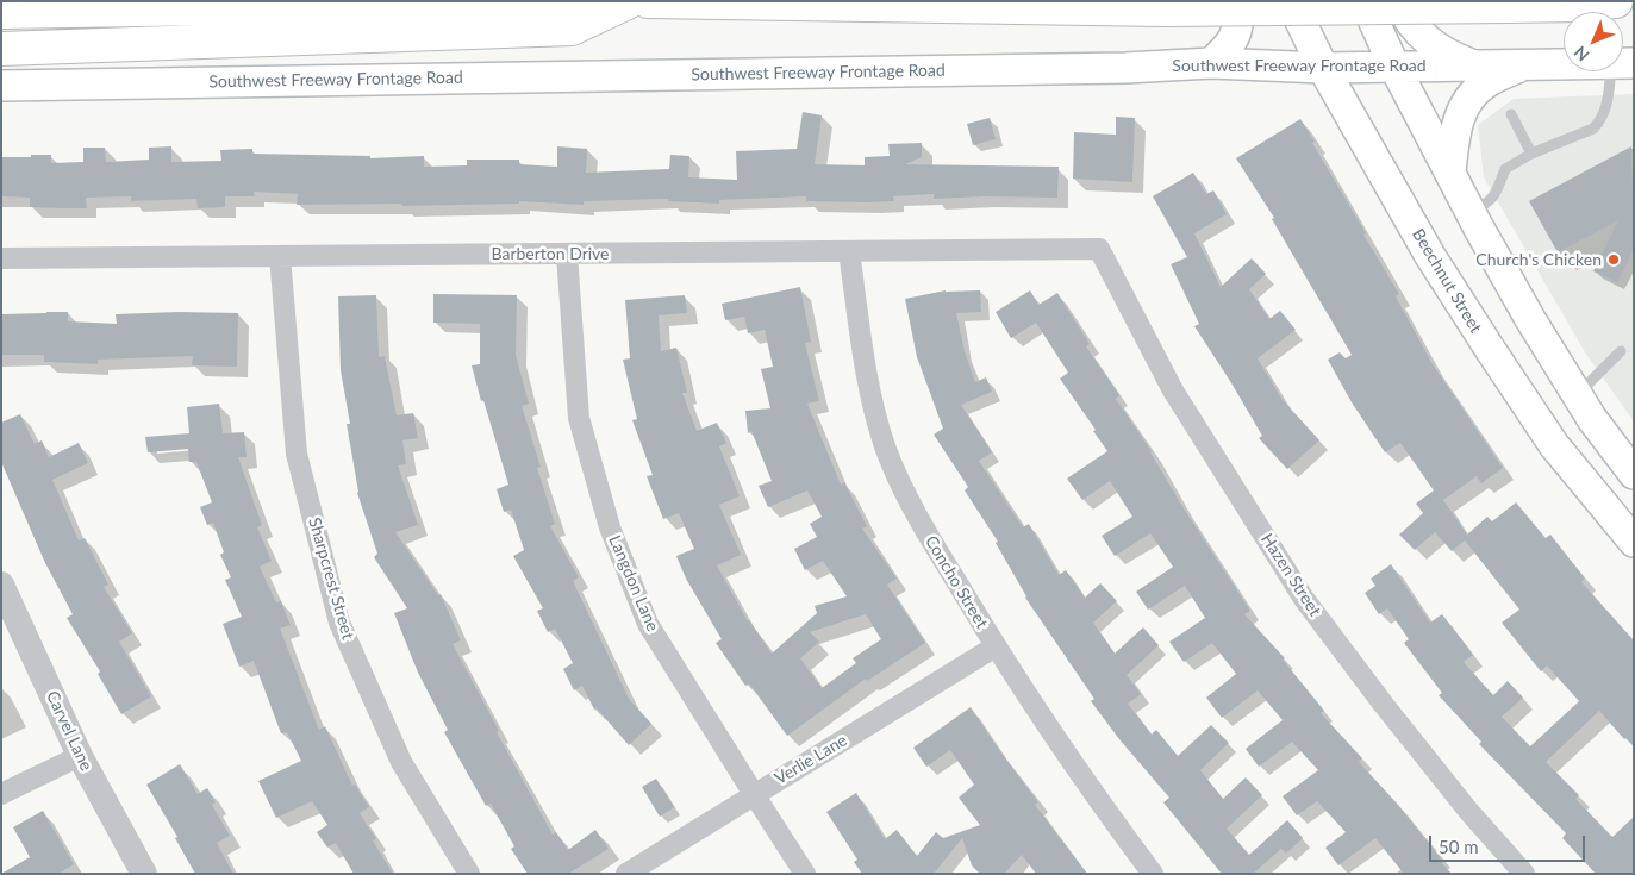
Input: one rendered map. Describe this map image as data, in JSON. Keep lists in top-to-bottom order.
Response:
{
  "streets": {
    "main road": ["Southwest Freeway Frontage Road", "Beechnut Street"],
    "street": [
      "Barberton Drive",
      "Hazen Street",
      "Sharpcrest Street",
      "Concho Street",
      "Langdon Lane",
      "Carvel Lane",
      "Verlie Lane"
    ]
  },
  "crossings": [
    ["Southwest Freeway Frontage Road", "Beechnut Street"],
    ["Barberton Drive", "Hazen Street"],
    ["Barberton Drive", "Sharpcrest Street"],
    ["Barberton Drive", "Concho Street"],
    ["Barberton Drive", "Langdon Lane"],
    ["Concho Street", "Verlie Lane"],
    ["Langdon Lane", "Verlie Lane"]
  ],
  "places": ["Church's Chicken"],
  "scale_bar": "50 m",
  "north": "bottom left"
}
